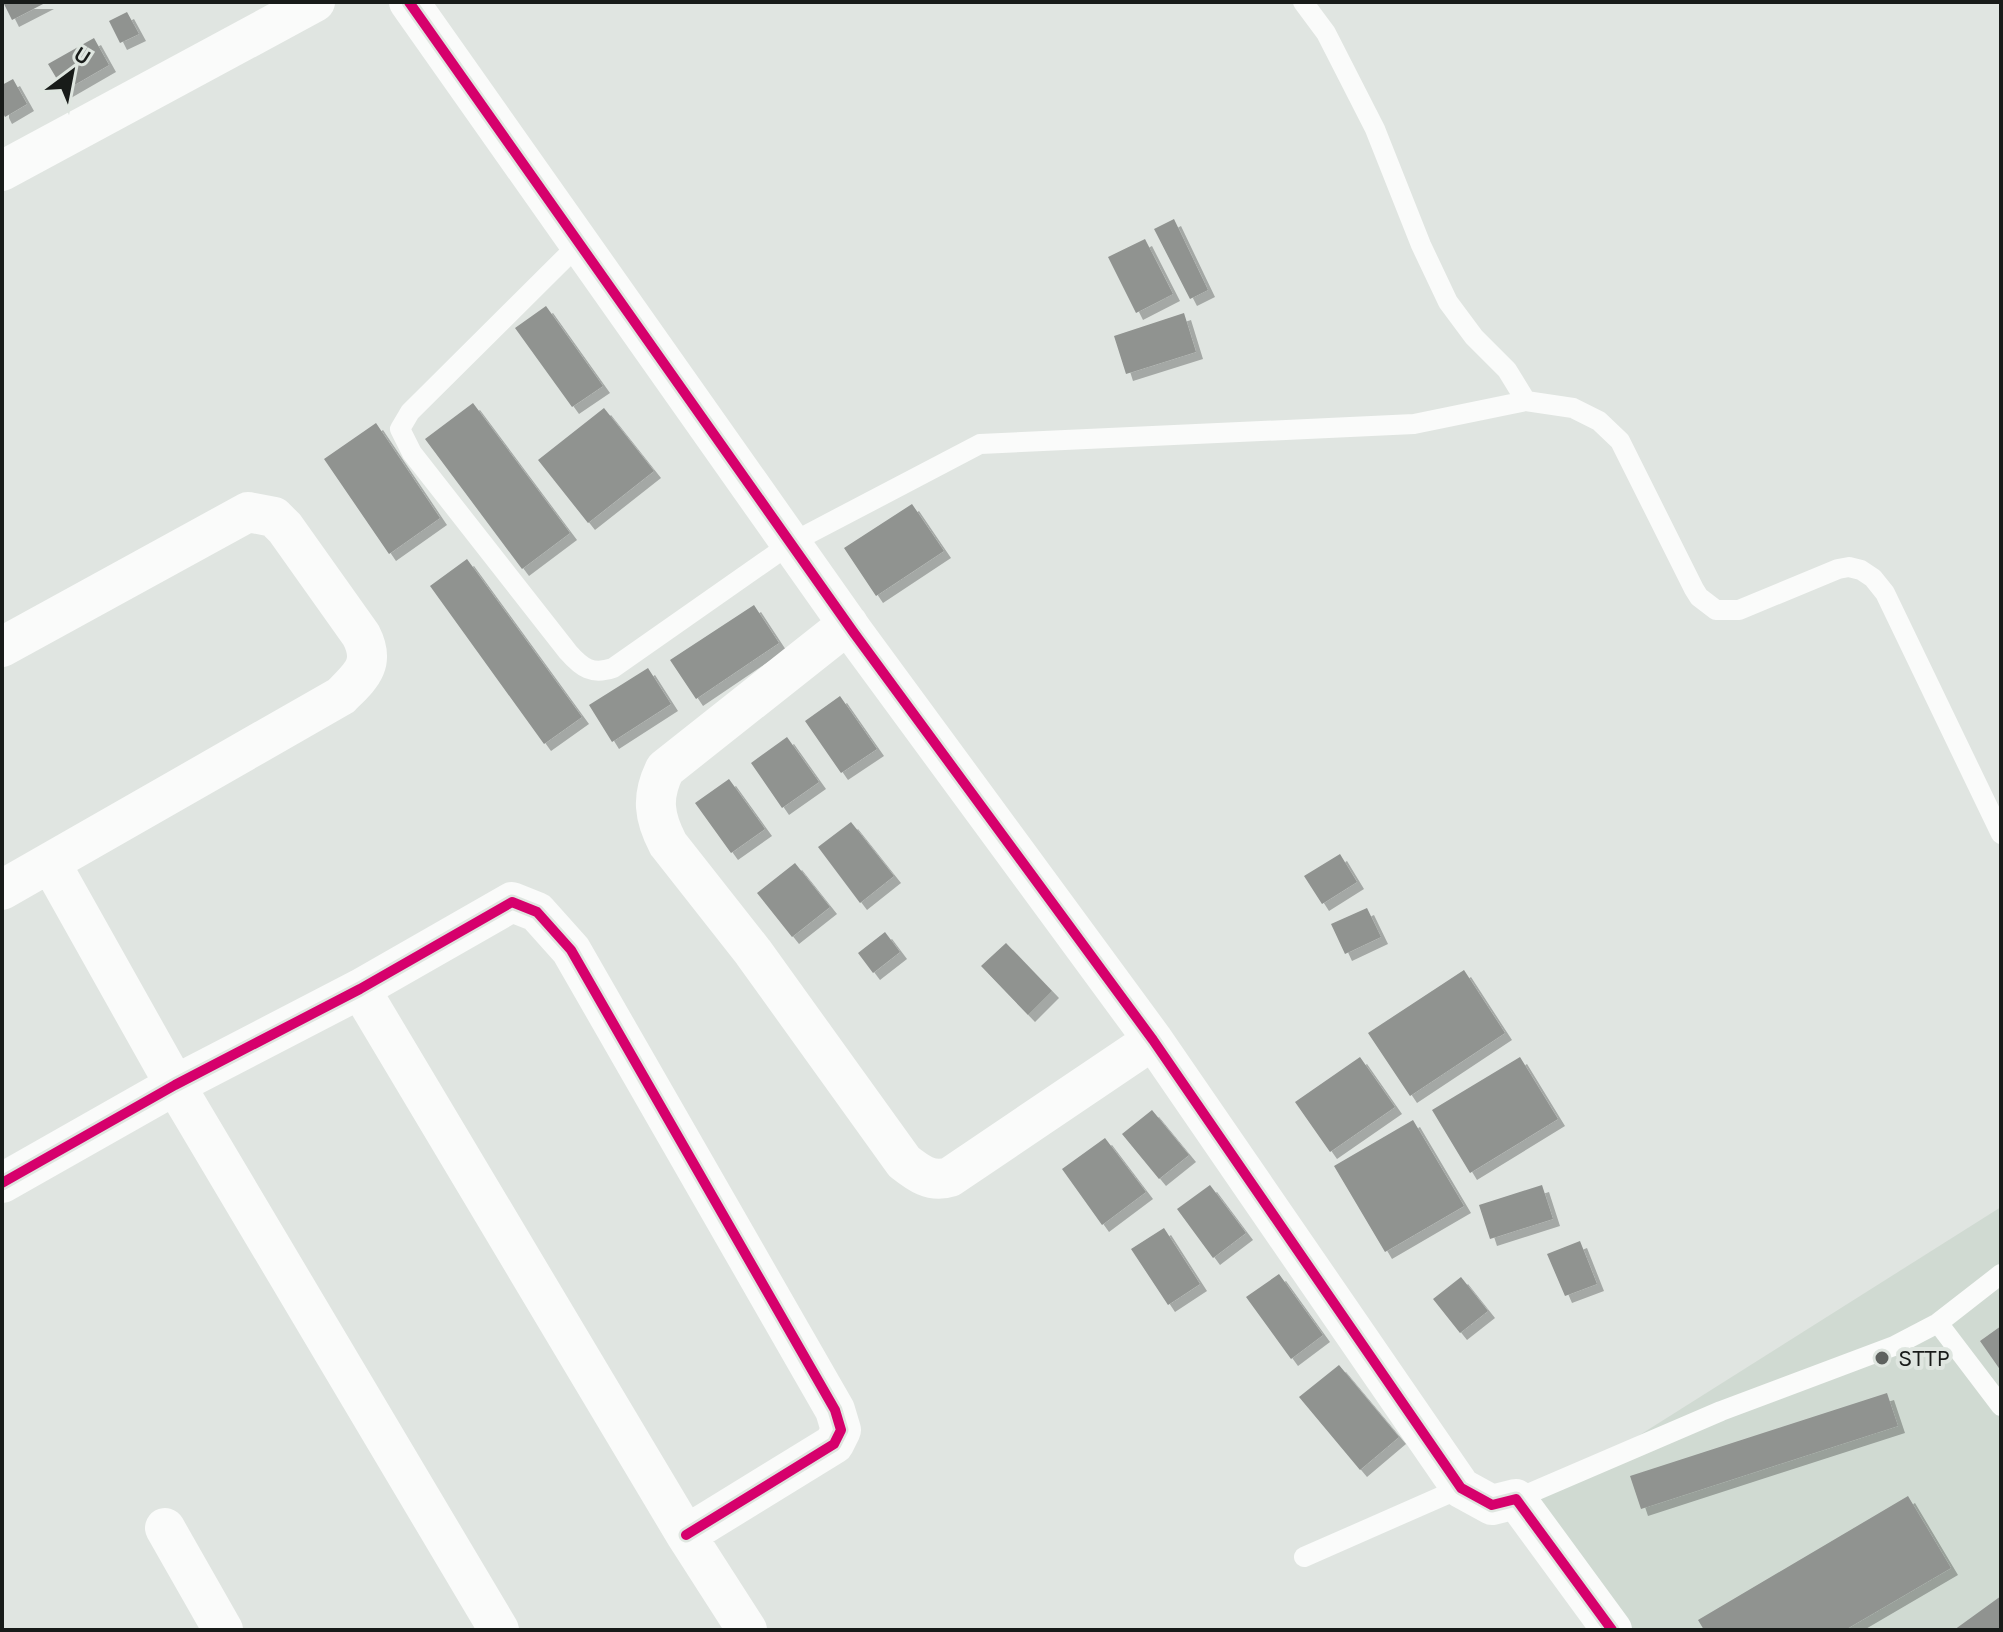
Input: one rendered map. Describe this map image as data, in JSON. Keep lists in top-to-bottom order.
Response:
{
  "places": ["STTP"],
  "north": "top right"
}
